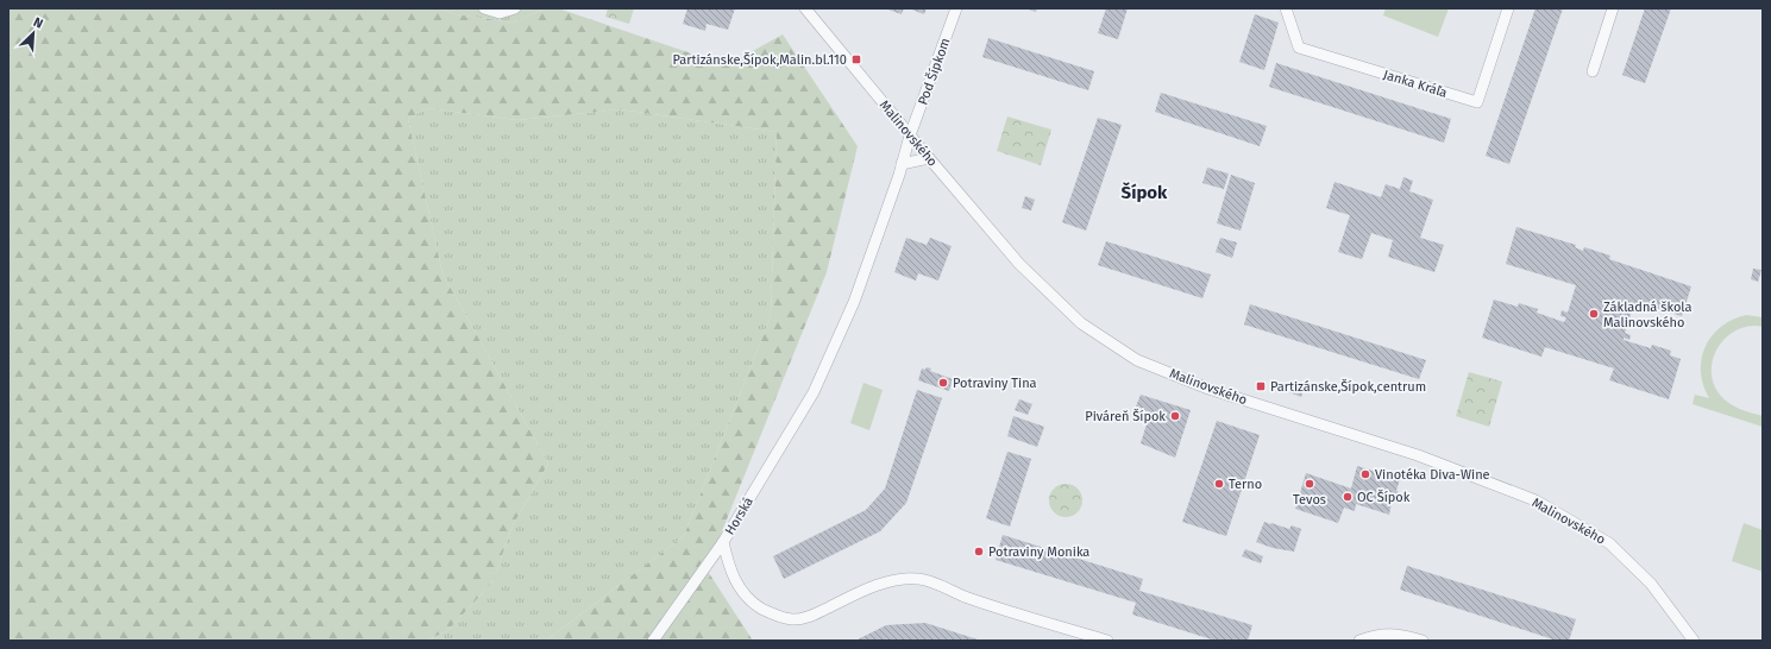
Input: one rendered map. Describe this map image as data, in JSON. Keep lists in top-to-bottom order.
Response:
{
  "streets": {
    "street": [
      "Pod Šípkom",
      "Janka Kráľa",
      "Malinovského",
      "Horská"
    ]
  },
  "crossings": [
    ["Pod Šípkom", "Malinovského"],
    ["Pod Šípkom", "Horská"],
    ["Malinovského", "Horská"]
  ],
  "districts": ["Šípok"],
  "places": {
    "transit": ["Partizánske,Šípok,Malin.bl.110", "Partizánske,Šípok,centrum"],
    "other": [
      "Základná škola Malinovského",
      "Potraviny Tina",
      "Piváreň Šípok",
      "Vinotéka Diva-Wine",
      "Terno",
      "Tevos",
      "OC Šípok",
      "Potraviny Monika"
    ]
  },
  "north": "top right"
}
